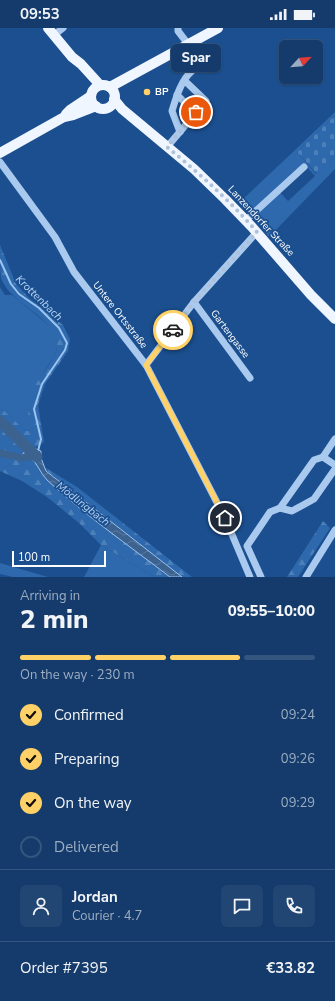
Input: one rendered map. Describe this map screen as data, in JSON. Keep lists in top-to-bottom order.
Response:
{
  "streets": {
    "main road": ["Lanzendorfer Straße"],
    "street": ["Untere Ortsstraße", "Gartengasse"]
  },
  "water": ["Krottenbach", "Mödlingbach"],
  "places": ["BP", "Spar"],
  "scale_bar": "100 m",
  "north": "top right",
  "page": {
    "status": "09:53",
    "bubble": "Spar",
    "scale": "100 m",
    "heading": ["2 min", "Arriving in", "09:55–10:00"],
    "panel": [
      "Jordan",
      "Courier · 4.7",
      "Order #7395",
      "€33.82"
    ],
    "bar": "On the way · 230 m",
    "list": [
      ["Confirmed", "09:24"],
      ["Preparing", "09:26"],
      ["On the way", "09:29"],
      "Delivered"
    ]
  }
}
